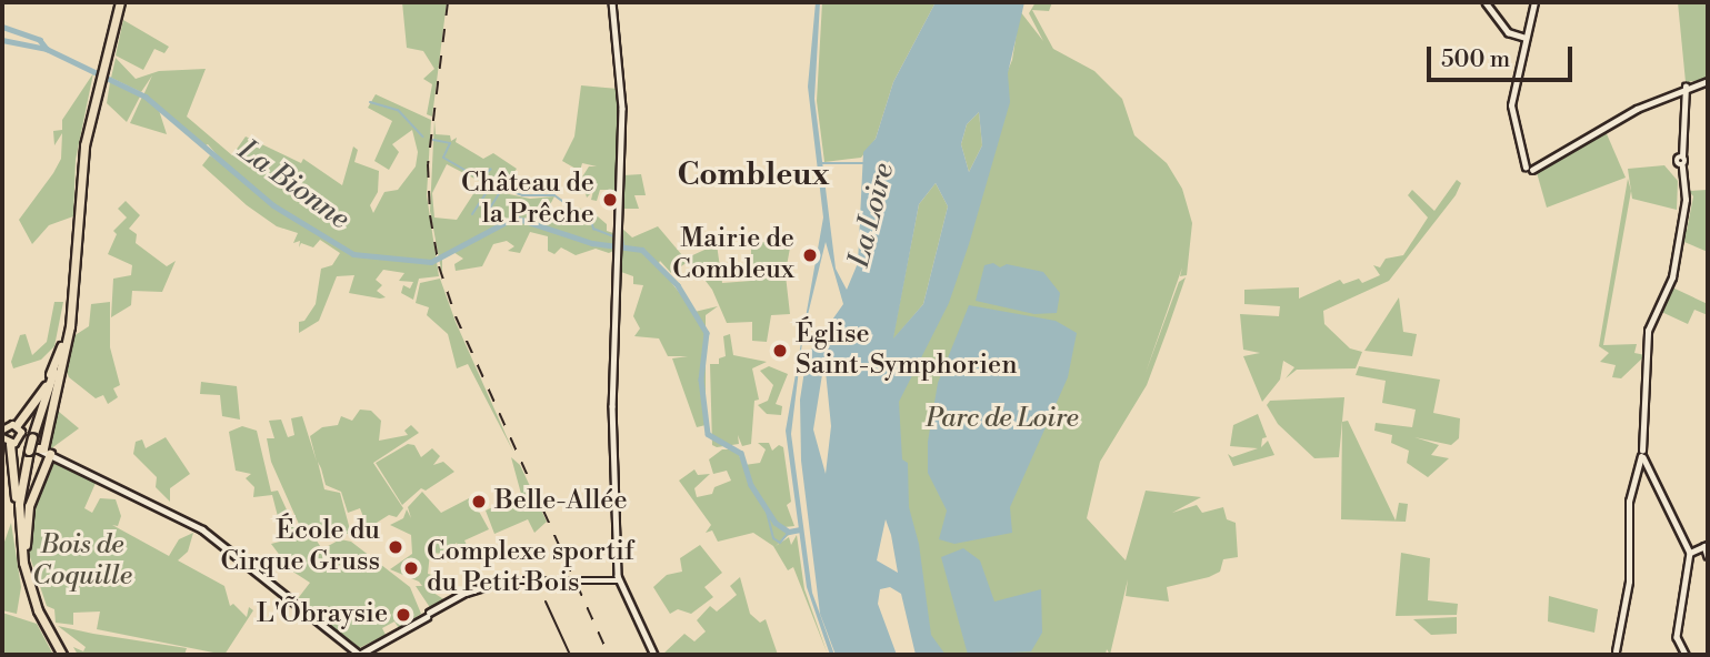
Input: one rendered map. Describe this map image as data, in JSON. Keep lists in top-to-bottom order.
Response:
{
  "districts": ["Combleux"],
  "water": ["La Bionne", "La Loire"],
  "parks": ["Parc de Loire", "Bois de Coquille"],
  "places": [
    "Château de la Prêche",
    "Mairie de Combleux",
    "Église Saint-Symphorien",
    "Belle-Allée",
    "École du Cirque Gruss",
    "Complexe sportif du Petit Bois",
    "L'Õbraysie"
  ],
  "scale_bar": "500 m"
}
